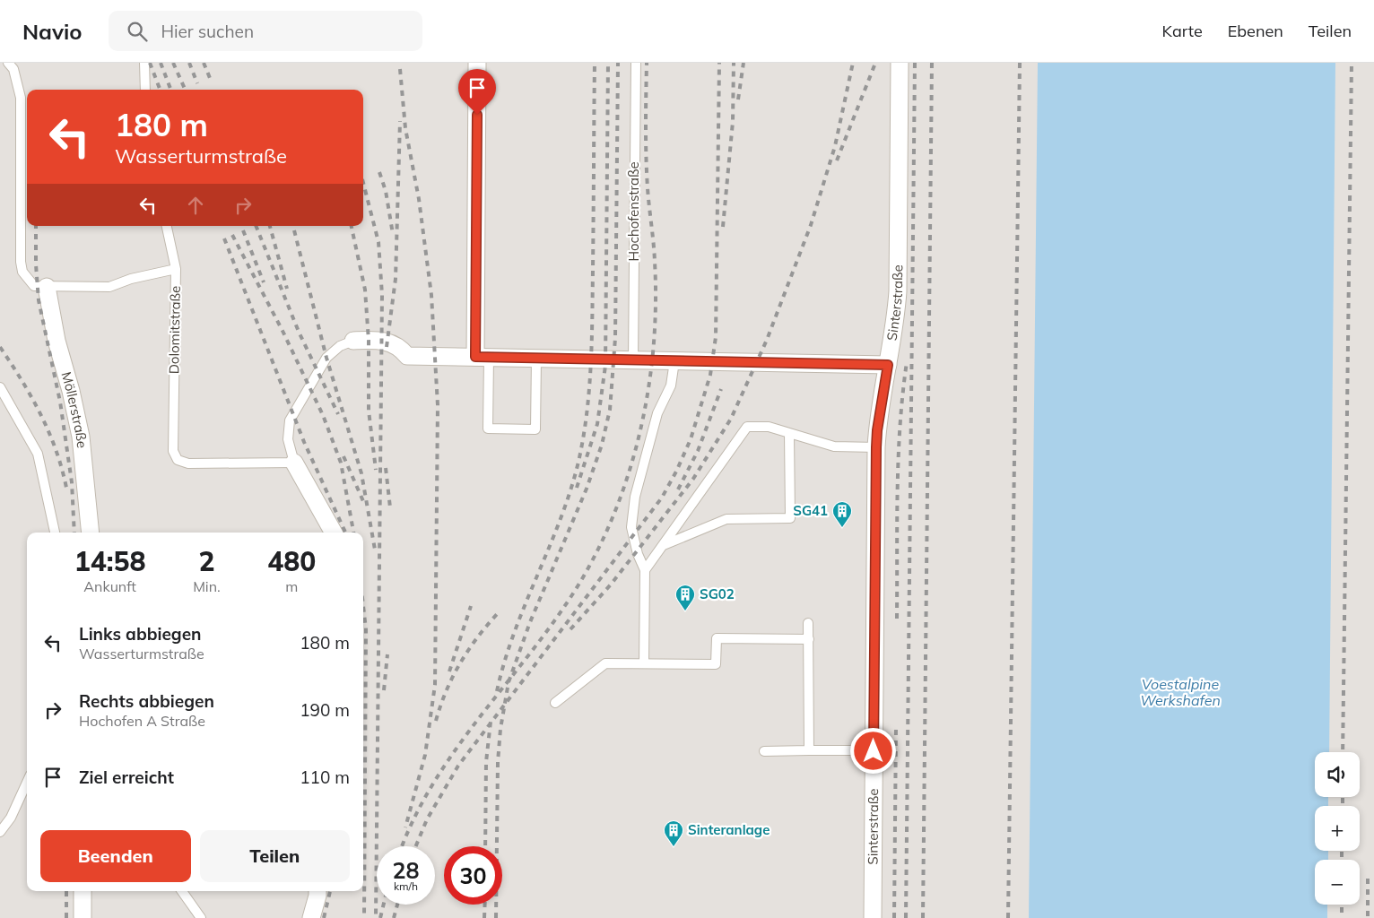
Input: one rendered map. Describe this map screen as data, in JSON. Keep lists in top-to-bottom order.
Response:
{
  "streets": {
    "street": ["Sinterstraße", "Möllerstraße"],
    "lane": ["Hochofenstraße", "Dolomitstraße"]
  },
  "crossings": [
    ["Dolomitstraße", "Möllerstraße"]
  ],
  "water": ["Voestalpine Werkshafen"],
  "places": {
    "building": ["SG41", "SG02", "Sinteranlage"]
  },
  "page": {
    "header": "Navio",
    "search": "Hier suchen",
    "nav": ["Karte", "Ebenen", "Teilen"],
    "turn": ["180 m", "Wasserturmstraße"],
    "eta": [
      "14:58",
      "Ankunft",
      "2",
      "Min.",
      "480",
      "m"
    ],
    "list": [
      {
        "name": "Links abbiegen",
        "note": "Wasserturmstraße",
        "value": "180 m"
      },
      {
        "name": "Rechts abbiegen",
        "note": "Hochofen A Straße",
        "value": "190 m"
      },
      {
        "name": "Ziel erreicht",
        "value": "110 m"
      }
    ],
    "map_buttons": ["+", "−"],
    "buttons": ["Beenden", "Teilen"],
    "speed": "28 km/h",
    "limit": "30"
  }
}
